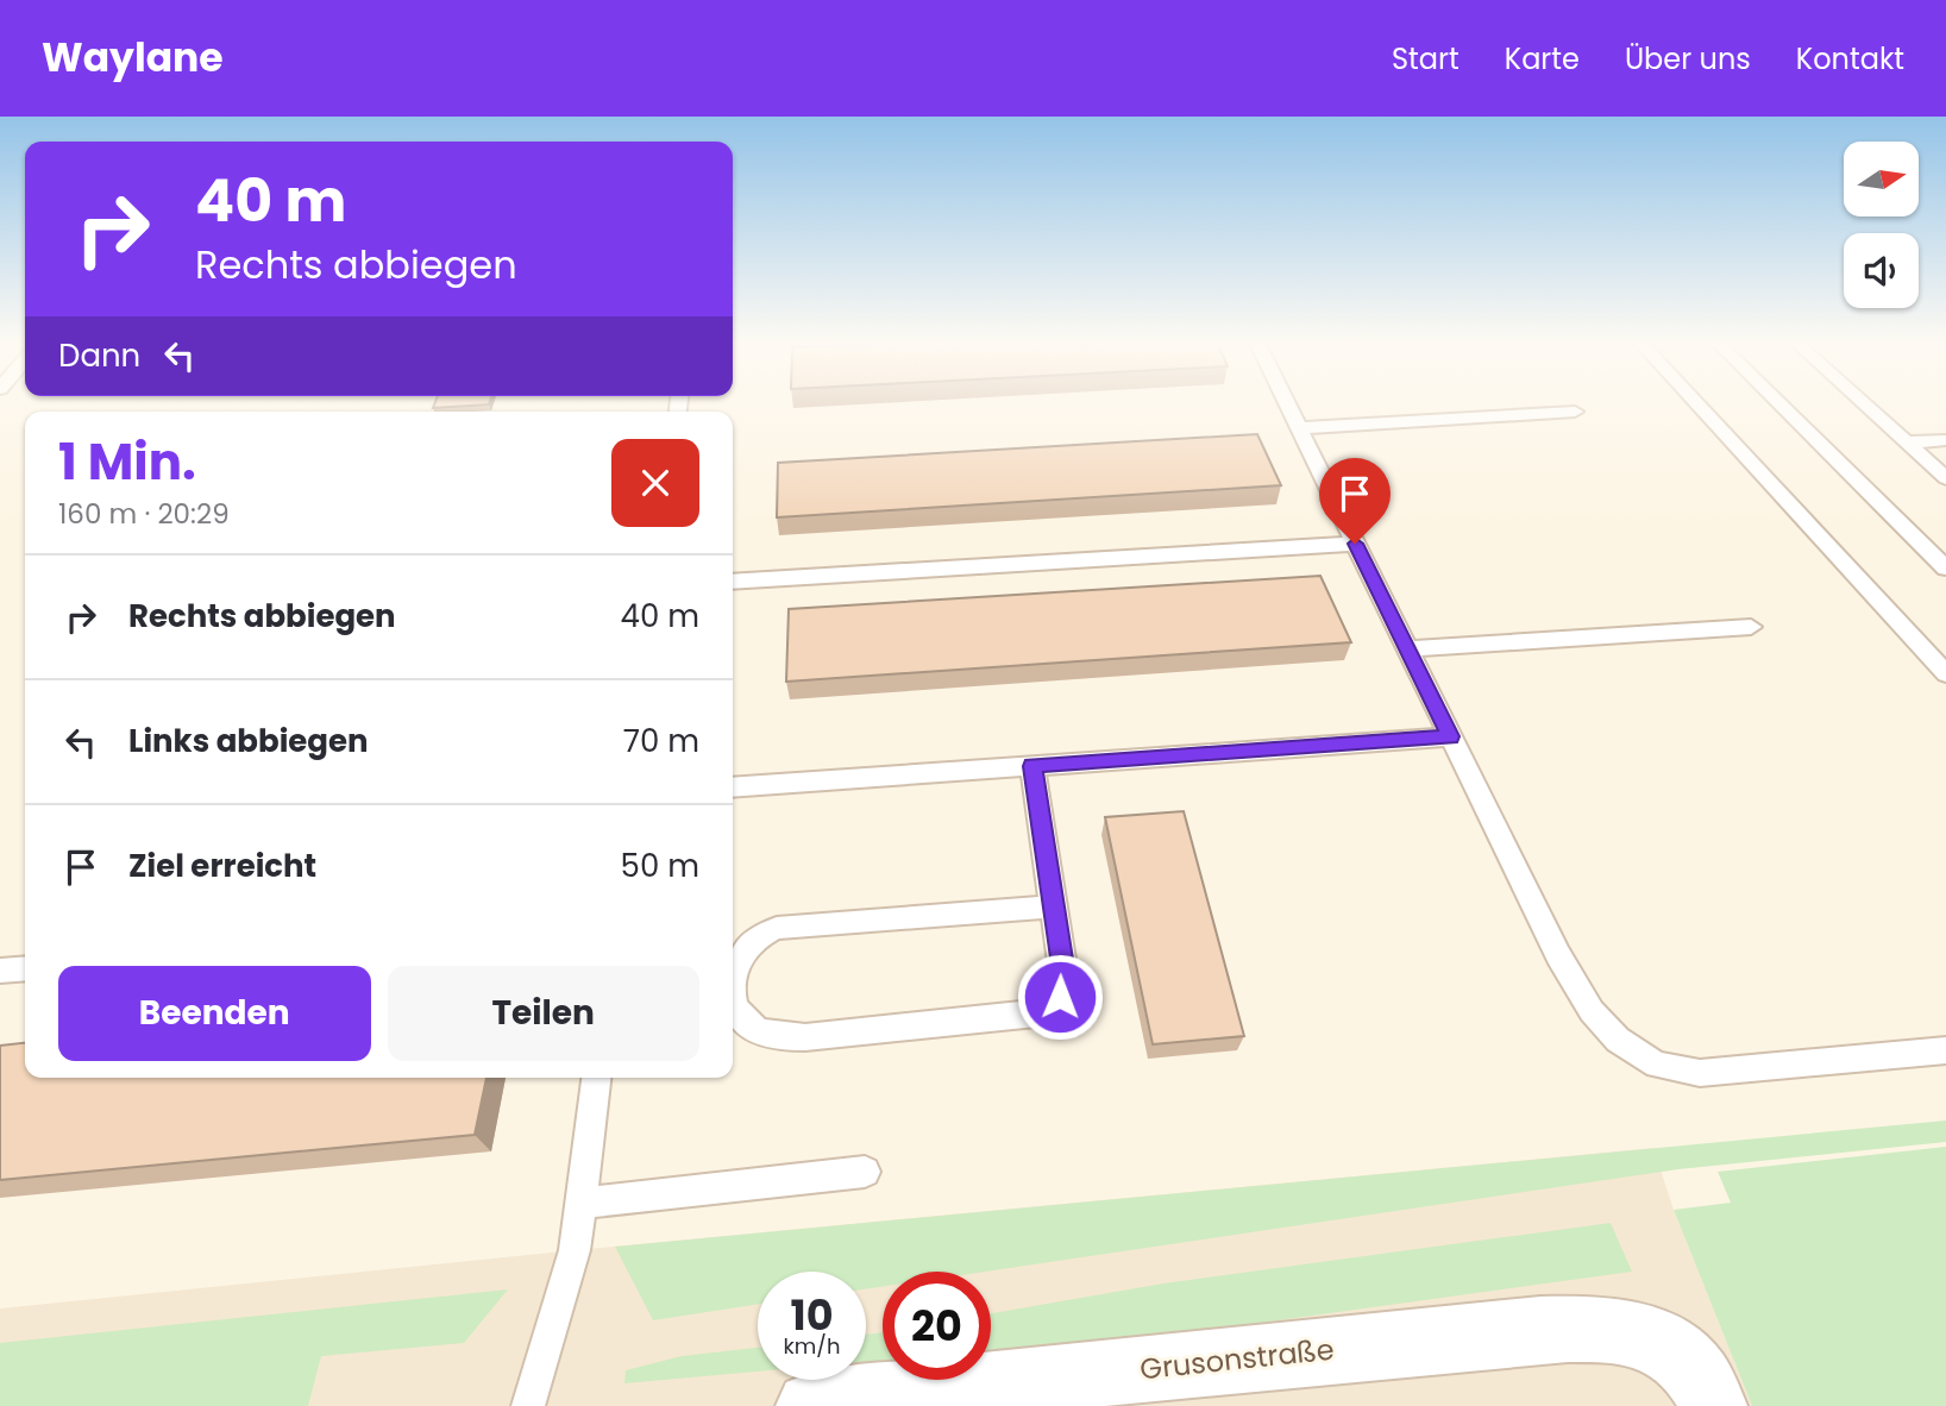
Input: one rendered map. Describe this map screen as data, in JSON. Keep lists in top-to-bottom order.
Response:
{
  "streets": {
    "street": ["Grusonstraße"]
  },
  "north": "right",
  "page": {
    "header": "Waylane",
    "nav": [
      "Start",
      "Karte",
      "Über uns",
      "Kontakt"
    ],
    "turn": ["40 m", "Rechts abbiegen"],
    "then": "Dann",
    "heading": ["1 Min.", "160 m · 20:29"],
    "list": [
      {
        "name": "Rechts abbiegen",
        "value": "40 m"
      },
      {
        "name": "Links abbiegen",
        "value": "70 m"
      },
      {
        "name": "Ziel erreicht",
        "value": "50 m"
      }
    ],
    "buttons": ["Beenden", "Teilen"],
    "speed": "10 km/h",
    "limit": "20"
  }
}
